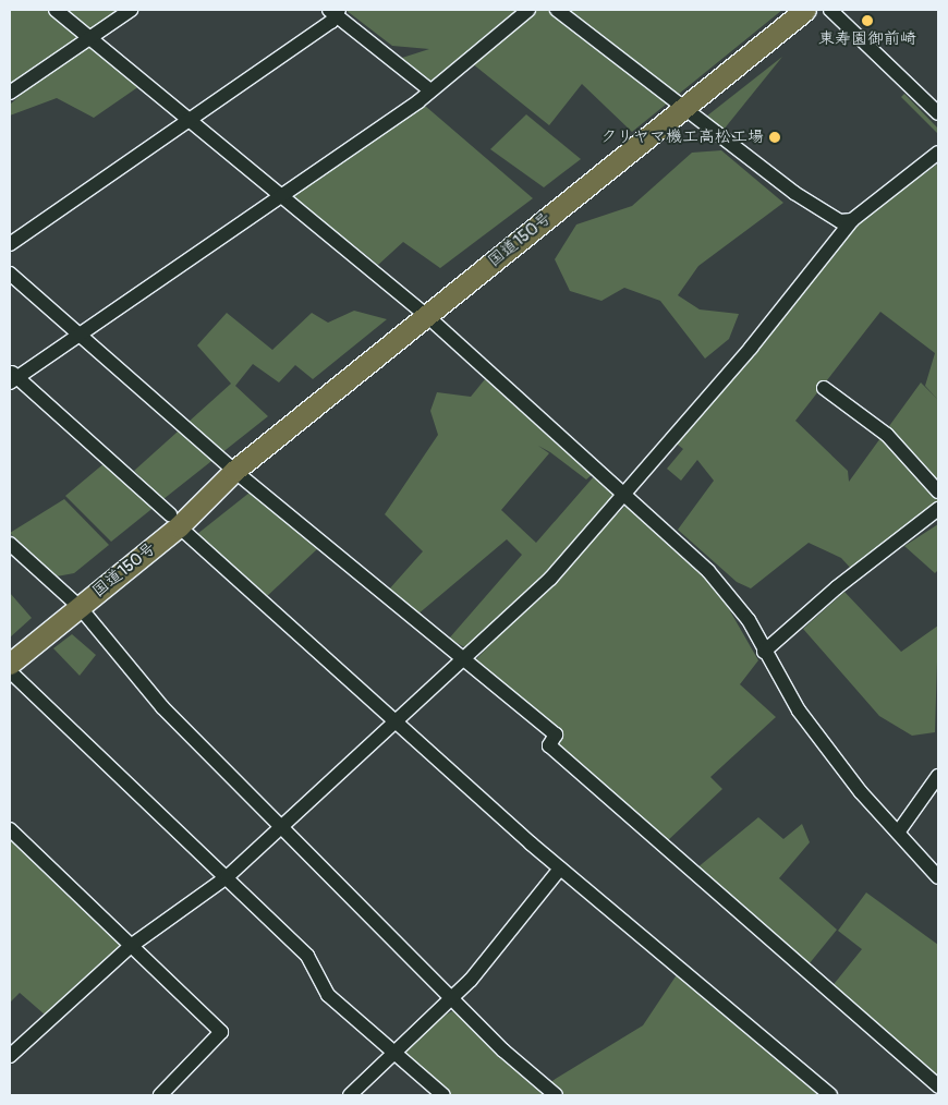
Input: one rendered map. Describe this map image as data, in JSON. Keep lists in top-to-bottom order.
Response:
{
  "streets": {
    "highway": ["国道150号"]
  },
  "places": ["東寿園御前崎", "クリヤマ機工高松工場"]
}
